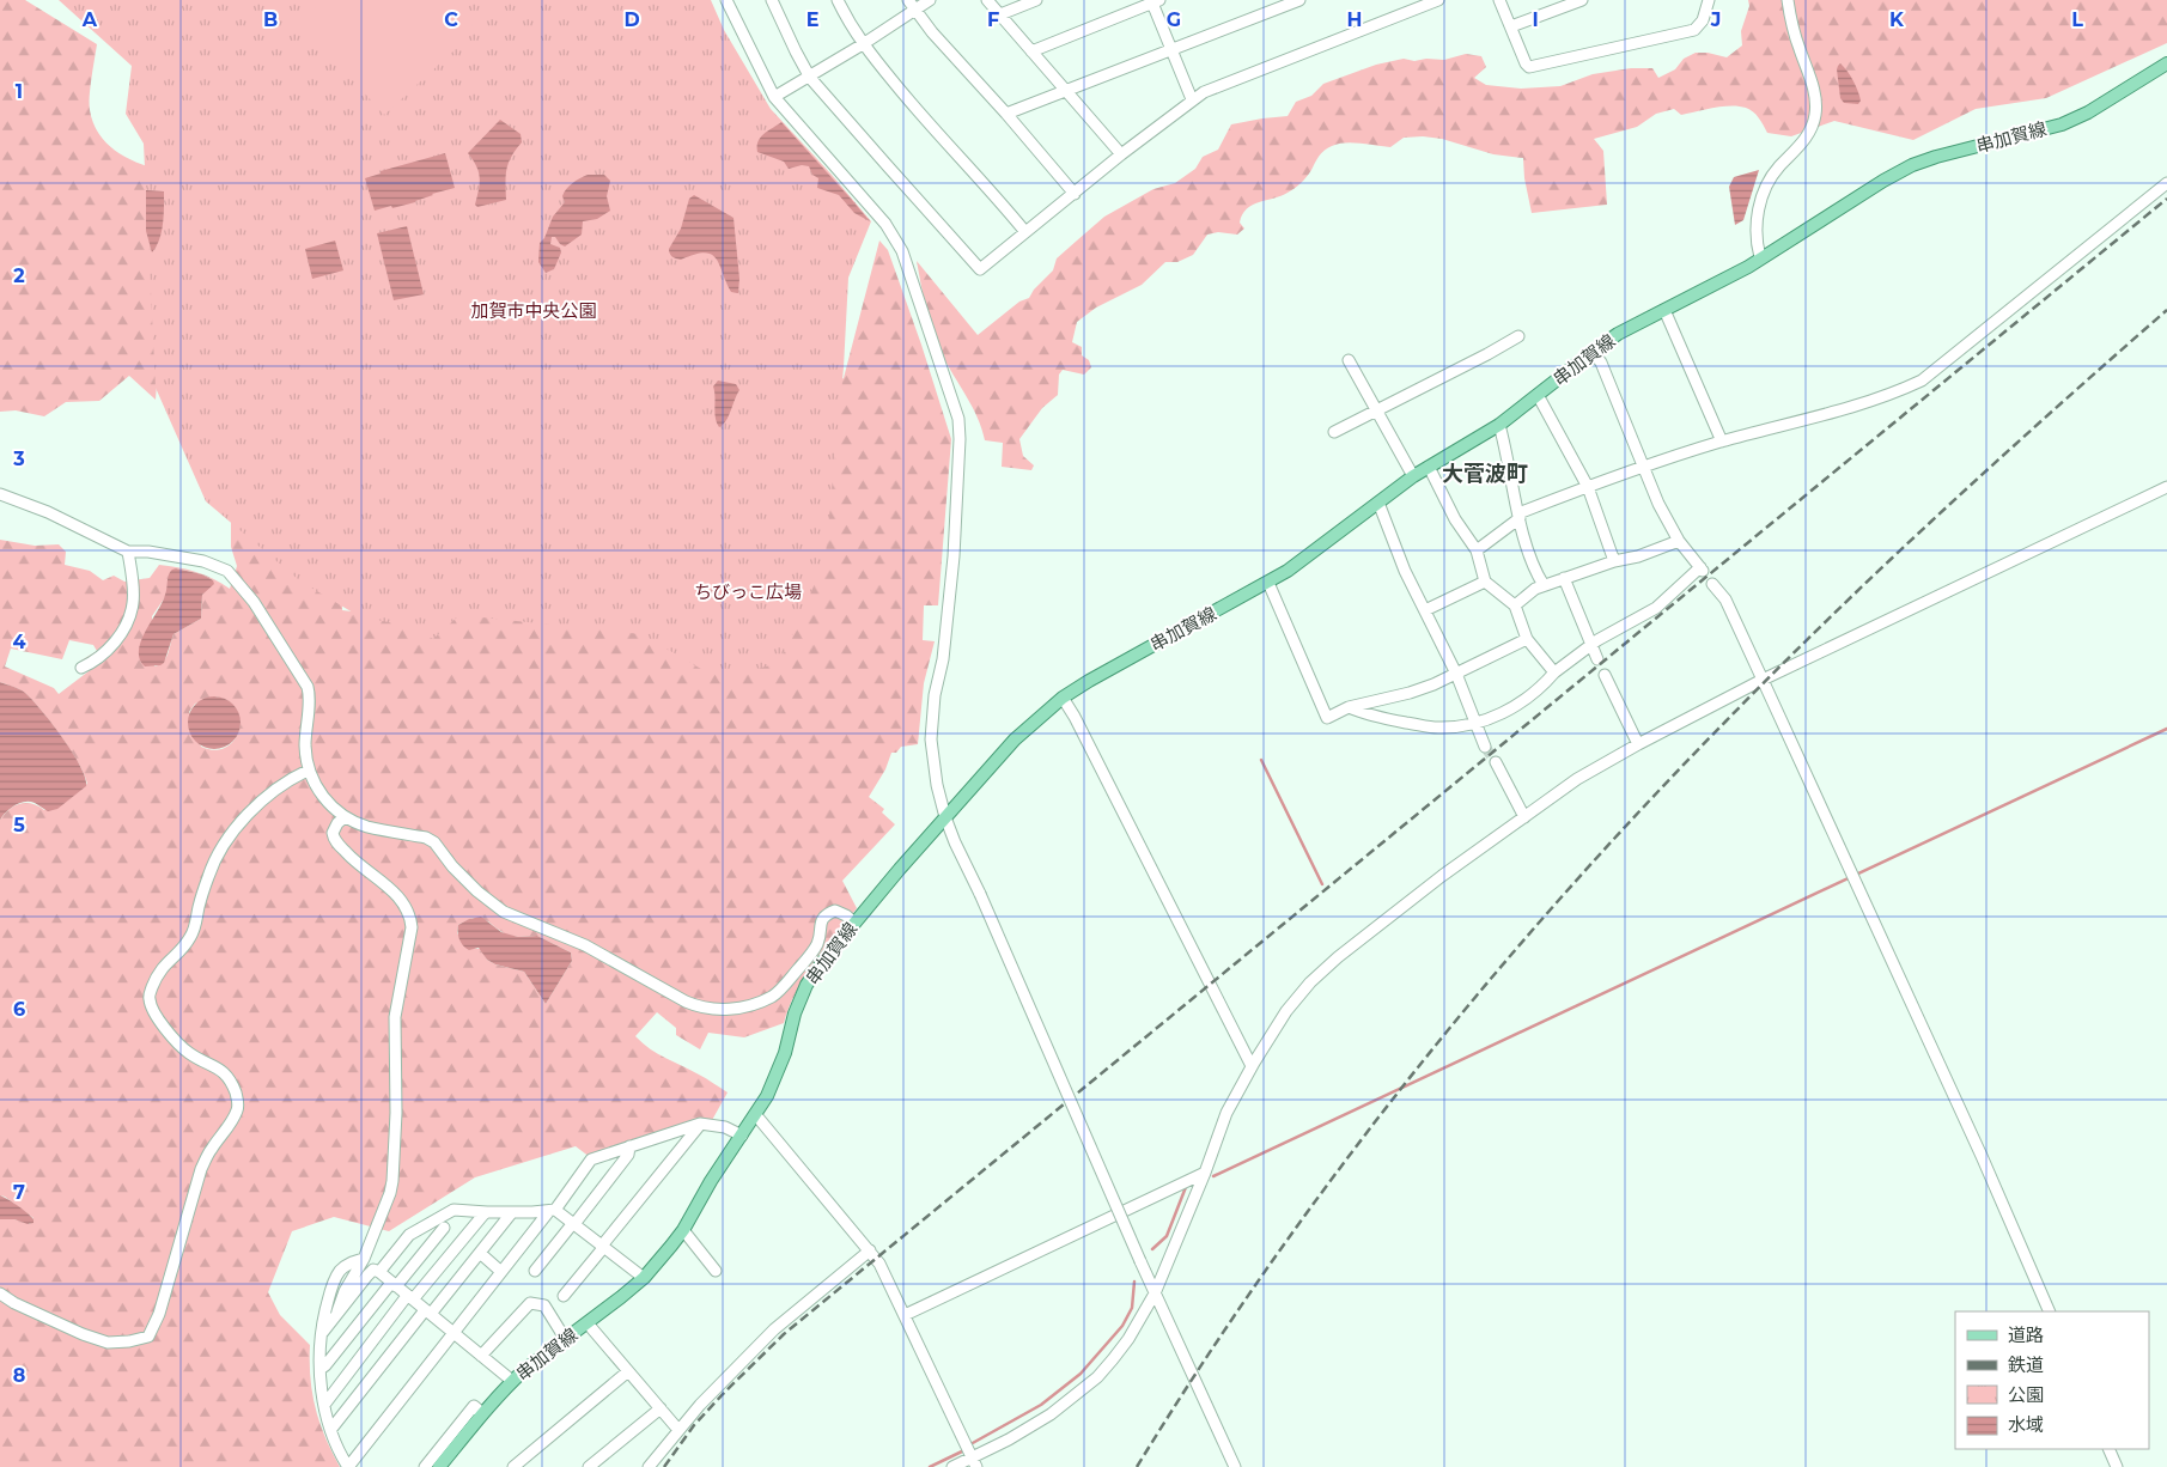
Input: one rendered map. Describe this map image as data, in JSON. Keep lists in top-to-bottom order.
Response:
{
  "streets": {
    "main road": ["串加賀線"]
  },
  "districts": ["大菅波町"],
  "parks": ["加賀市中央公園", "ちびっこ広場"],
  "legend": [
    "道路",
    "鉄道",
    "公園",
    "水域"
  ],
  "grid": {
    "columns": [
      "A",
      "B",
      "C",
      "D",
      "E",
      "F",
      "G",
      "H",
      "I",
      "J",
      "K",
      "L"
    ],
    "rows": [
      "1",
      "2",
      "3",
      "4",
      "5",
      "6",
      "7",
      "8"
    ]
  }
}
